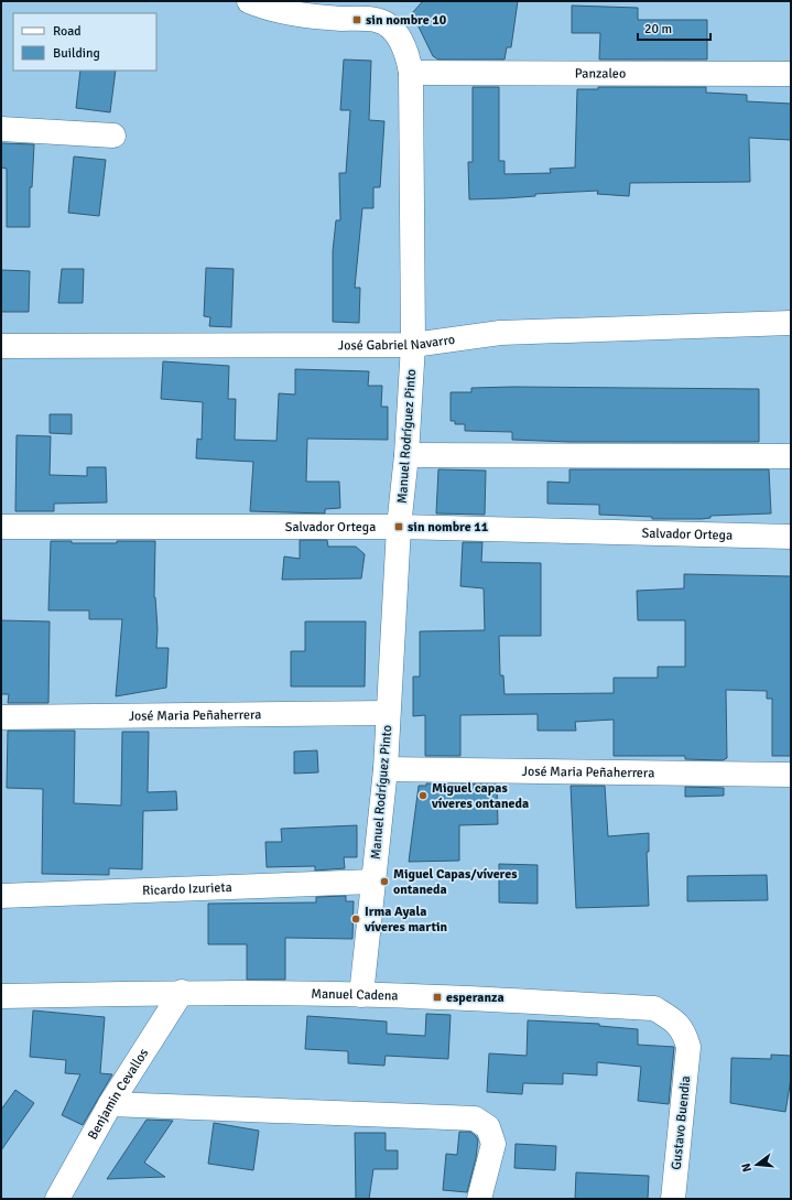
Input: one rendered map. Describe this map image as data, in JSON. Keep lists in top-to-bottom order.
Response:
{
  "streets": {
    "street": [
      "Panzaleo",
      "José Gabriel Navarro",
      "Manuel Rodríguez Pinto",
      "Salvador Ortega",
      "José Maria Peñaherrera",
      "Ricardo Izurieta",
      "Manuel Cadena",
      "Benjamin Cevallos",
      "Gustavo Buendia"
    ]
  },
  "crossings": [
    ["Panzaleo", "Manuel Rodríguez Pinto"],
    ["José Gabriel Navarro", "Manuel Rodríguez Pinto"],
    ["Manuel Rodríguez Pinto", "Salvador Ortega"],
    ["Manuel Rodríguez Pinto", "José Maria Peñaherrera"],
    ["Manuel Rodríguez Pinto", "Ricardo Izurieta"],
    ["Manuel Rodríguez Pinto", "Manuel Cadena"],
    ["Manuel Cadena", "Benjamin Cevallos"],
    ["Manuel Cadena", "Gustavo Buendia"]
  ],
  "places": {
    "transit": ["sin nombre 10", "sin nombre 11", "esperanza"],
    "other": ["Miguel capas víveres ontaneda", "Miguel Capas/víveres ontaneda", "Irma Ayala víveres martin"]
  },
  "legend": ["Road", "Building"],
  "scale_bar": "20 m",
  "north": "left"
}
